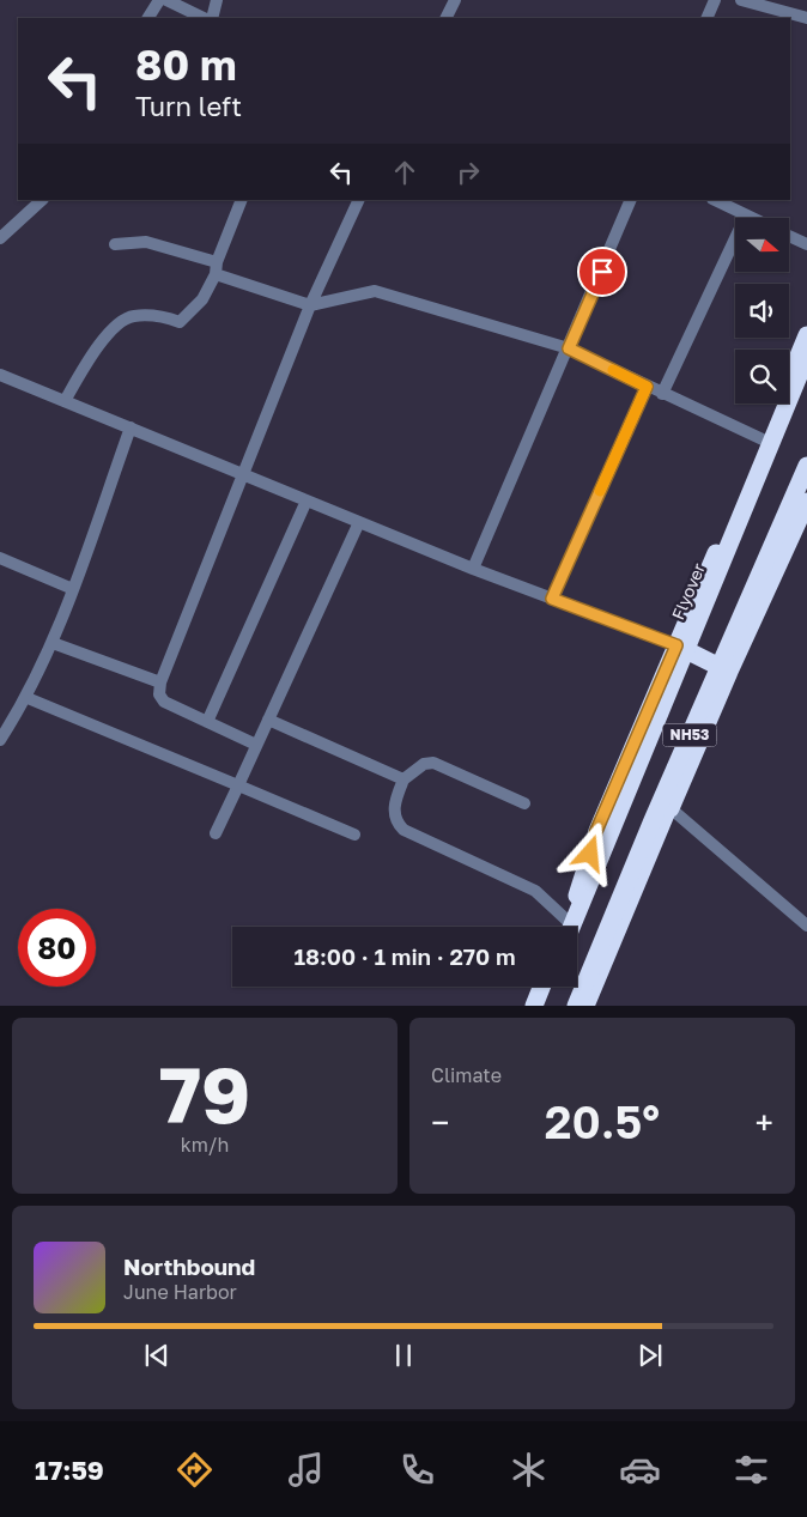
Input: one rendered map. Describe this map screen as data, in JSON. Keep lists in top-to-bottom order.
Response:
{
  "streets": {
    "highway": ["Flyover", "NH53"]
  },
  "north": "right",
  "page": {
    "turn": ["80 m", "Turn left"],
    "limit": "80",
    "trip": "18:00 · 1 min · 270 m",
    "tile": [
      ["79", "km/h"],
      "Climate"
    ],
    "heat": ["−", "20.5°", "+"],
    "song": ["Northbound", "June Harbor"],
    "tabs": "17:59"
  }
}
